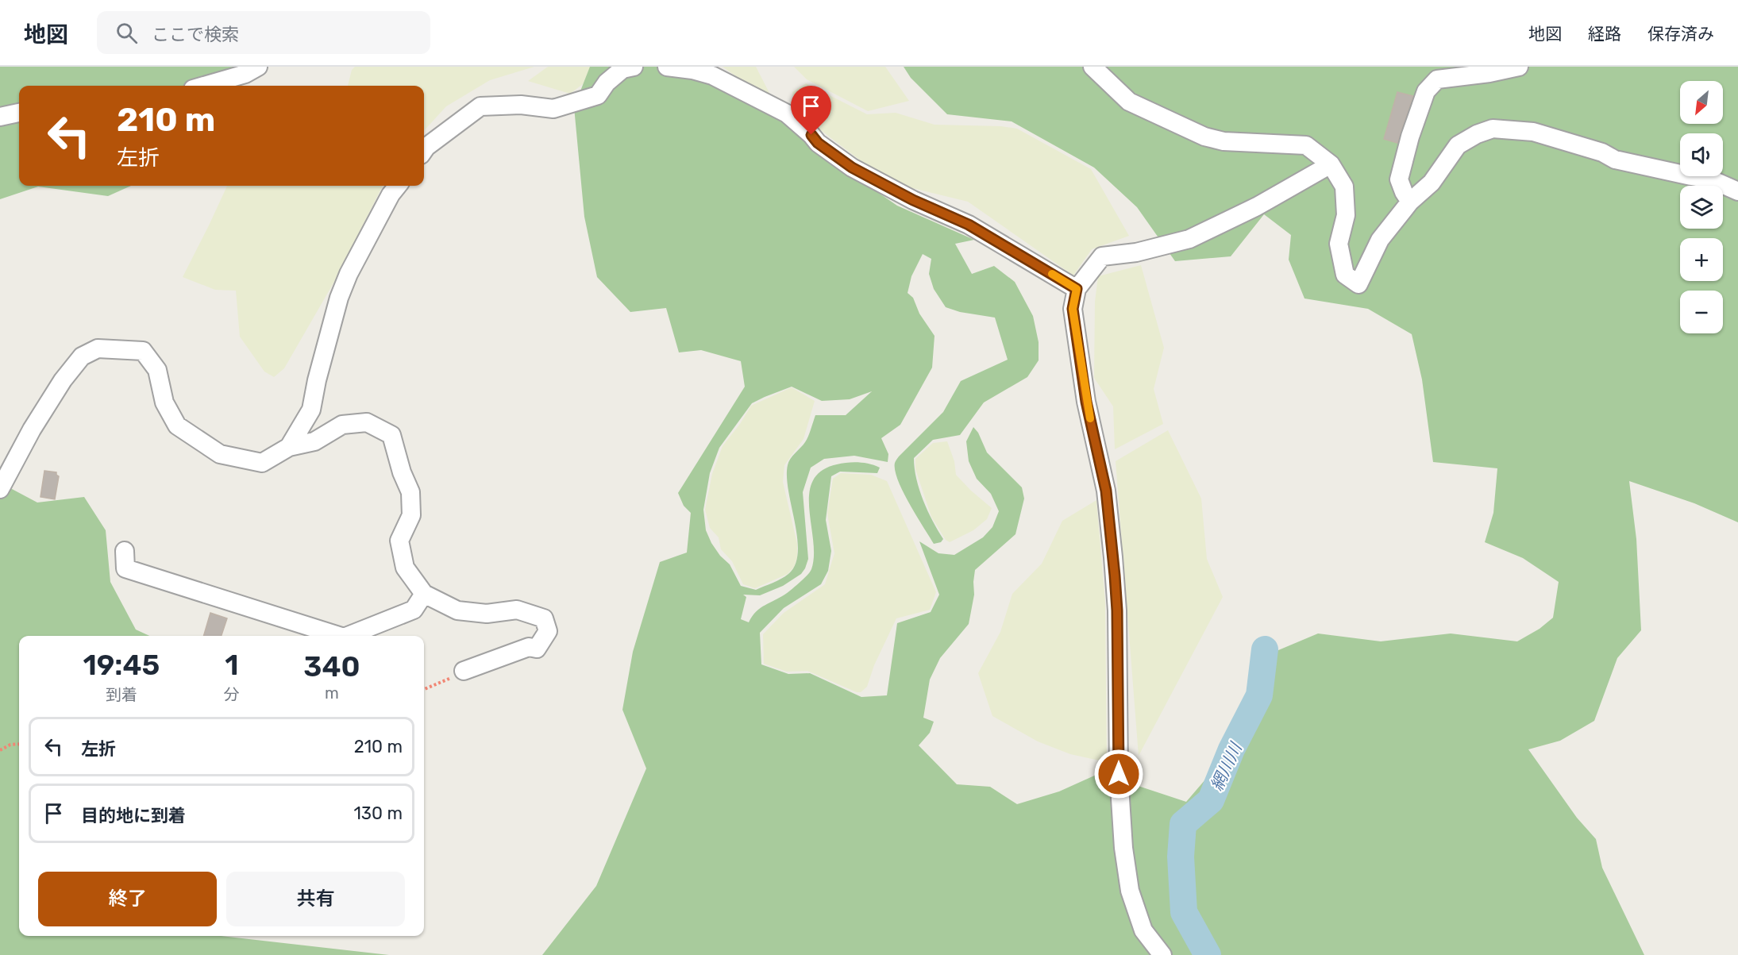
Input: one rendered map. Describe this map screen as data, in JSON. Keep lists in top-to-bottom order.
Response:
{
  "water": ["網川川"],
  "north": "bottom left",
  "page": {
    "header": "地図",
    "search": "ここで検索",
    "nav": ["地図", "経路", "保存済み"],
    "map_buttons": ["+", "−"],
    "turn": ["210 m", "左折"],
    "eta": [
      "19:45",
      "到着",
      "1",
      "分",
      "340",
      "m"
    ],
    "list": [
      {
        "name": "左折",
        "value": "210 m"
      },
      {
        "name": "目的地に到着",
        "value": "130 m"
      }
    ],
    "buttons": ["終了", "共有"]
  }
}
